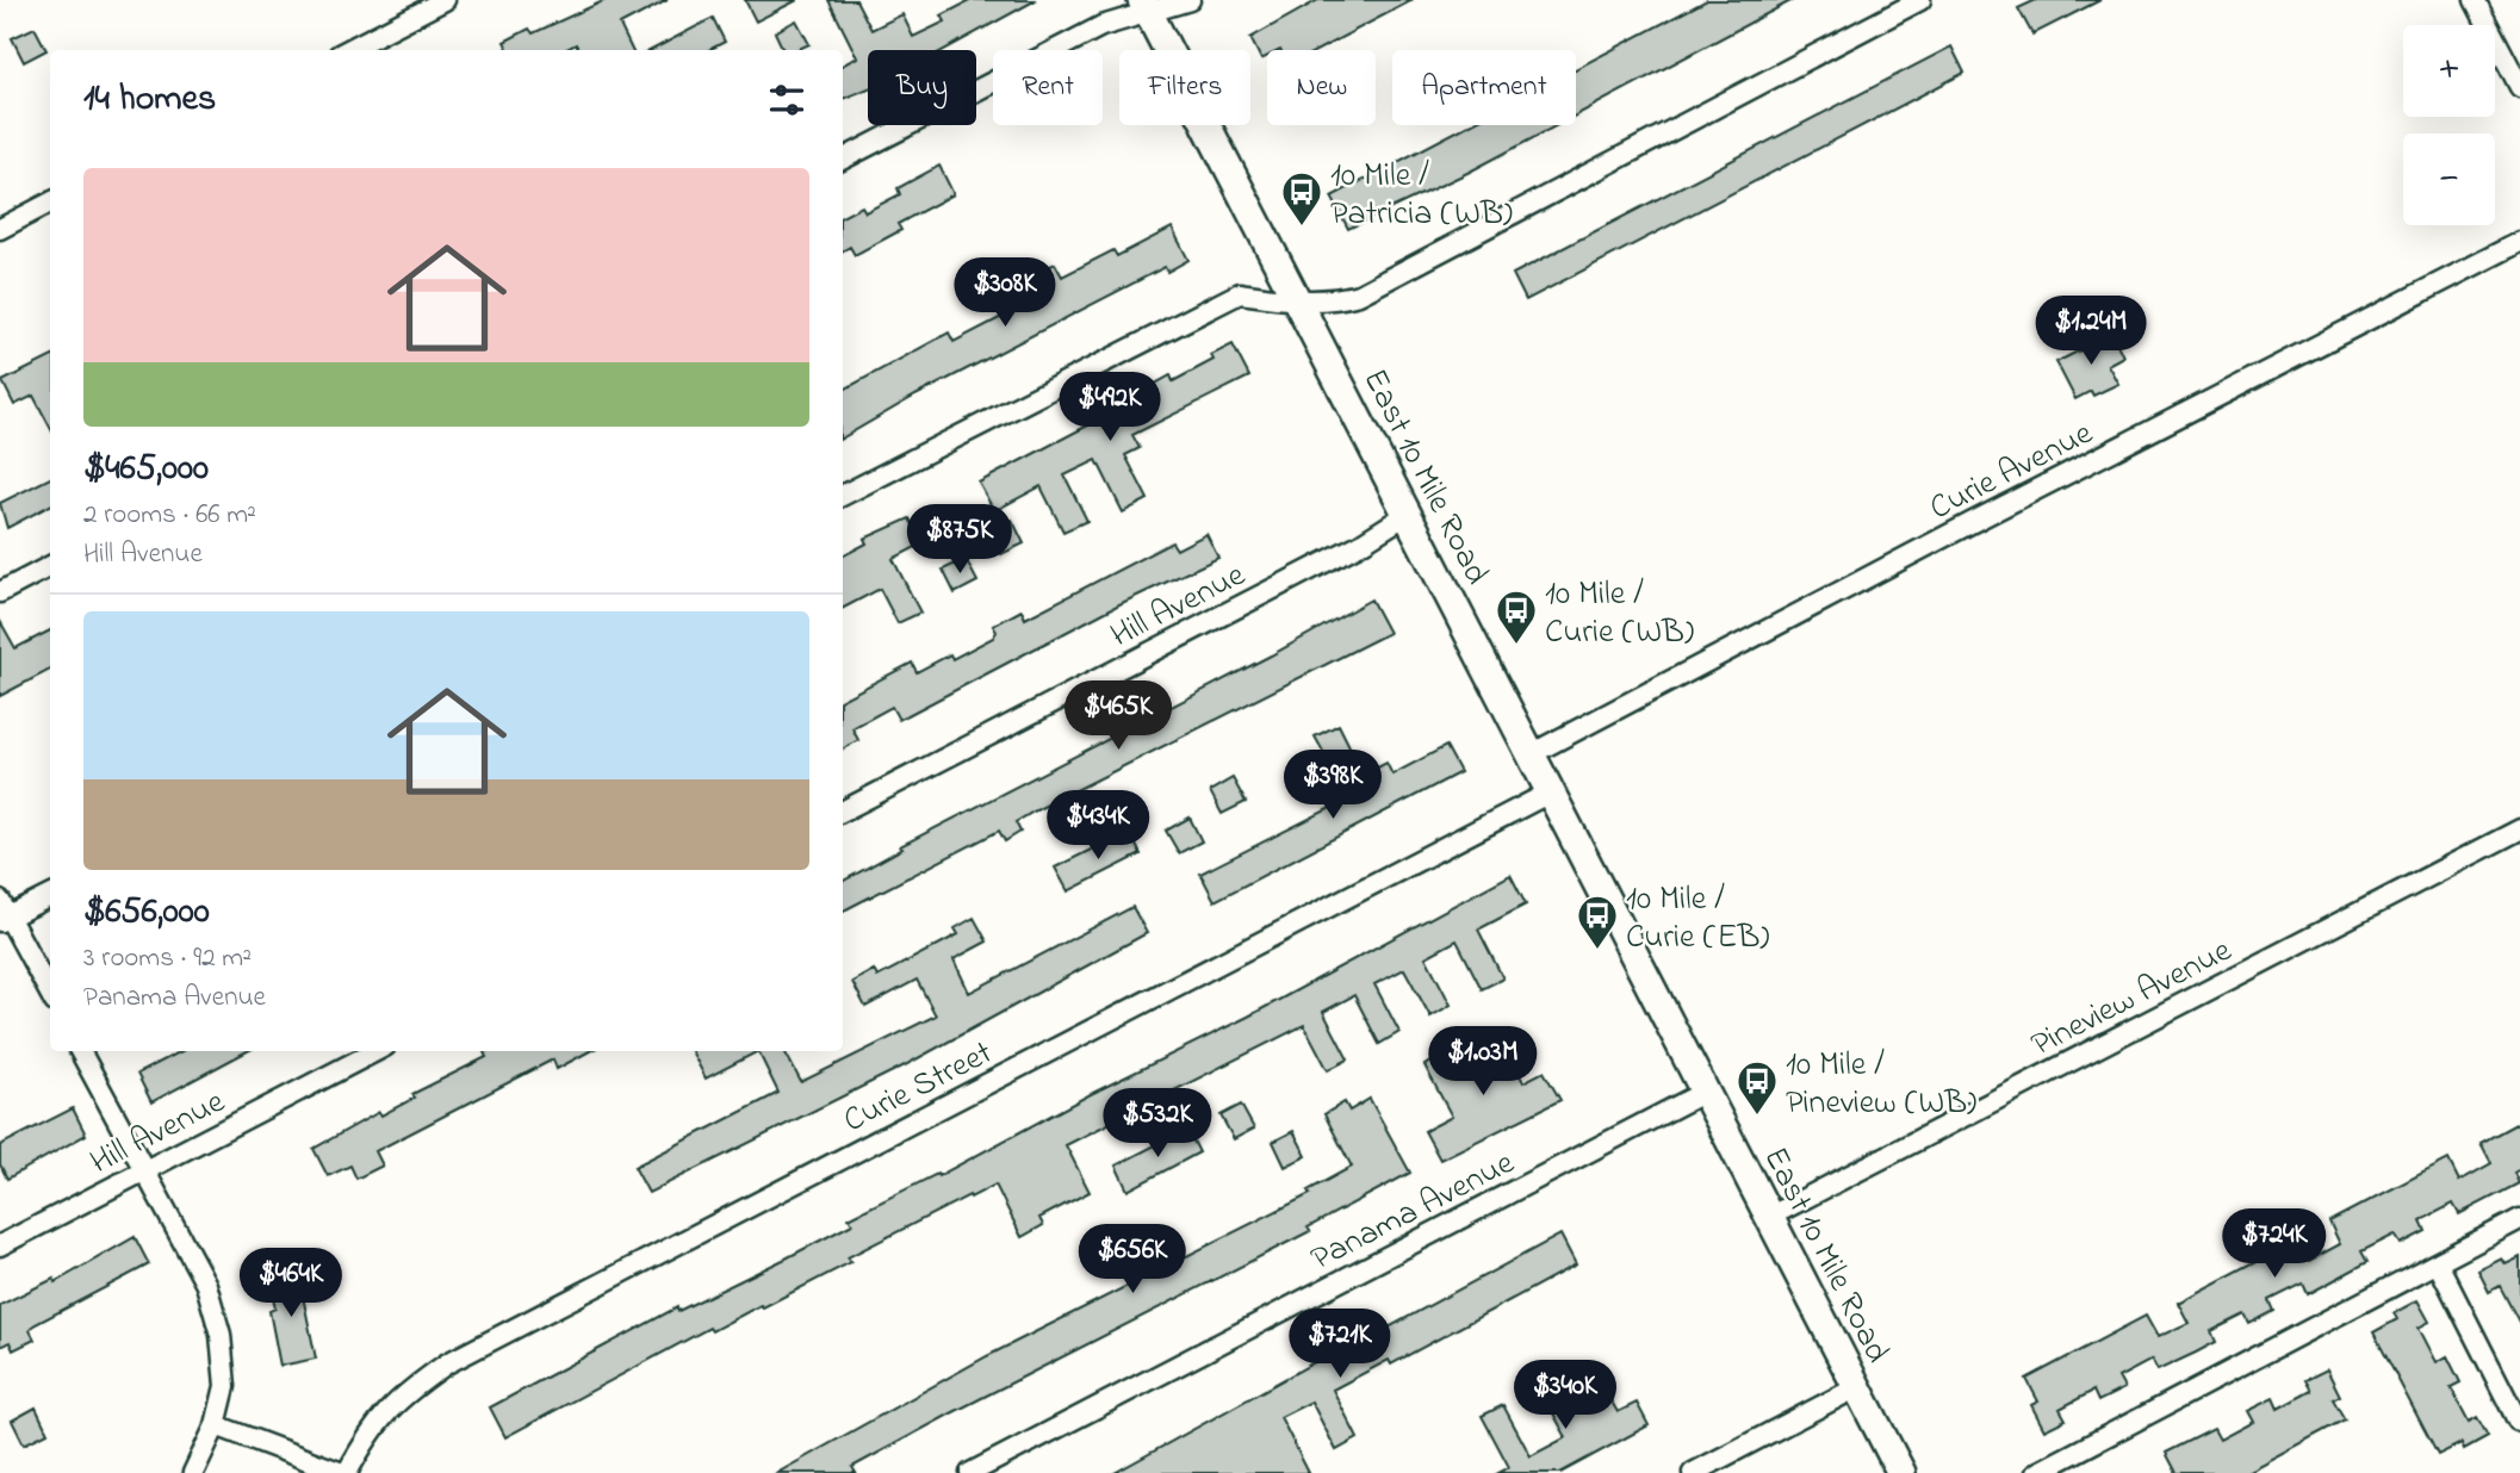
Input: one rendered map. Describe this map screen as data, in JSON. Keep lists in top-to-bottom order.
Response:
{
  "streets": {
    "main road": ["East 10 Mile Road"],
    "street": [
      "Curie Avenue",
      "Hill Avenue",
      "Pineview Avenue",
      "Curie Street",
      "Panama Avenue"
    ]
  },
  "crossings": [
    ["Curie Avenue", "East 10 Mile Road"],
    ["East 10 Mile Road", "Hill Avenue"],
    ["East 10 Mile Road", "Pineview Avenue"],
    ["East 10 Mile Road", "Curie Street"],
    ["East 10 Mile Road", "Panama Avenue"]
  ],
  "places": {
    "bus stop": [
      "10 Mile / Patricia (WB)",
      "10 Mile / Curie (WB)",
      "10 Mile / Curie (EB)",
      "10 Mile / Pineview (WB)"
    ]
  },
  "page": {
    "map_buttons": ["+", "−"],
    "chip": [
      "Buy",
      "Rent",
      "Filters",
      "New",
      "Apartment"
    ],
    "heading": "14 homes",
    "list": [
      {
        "name": "$465,000",
        "note": "2 rooms · 66 m² · Hill Avenue"
      },
      {
        "name": "$656,000",
        "note": "3 rooms · 92 m² · Panama Avenue"
      }
    ],
    "price": [
      "$308K",
      "$1.24M",
      "$492K",
      "$875K",
      "$465K",
      "$398K",
      "$434K",
      "$1.03M",
      "$532K",
      "$724K",
      "$656K",
      "$464K",
      "$721K",
      "$340K"
    ]
  }
}
